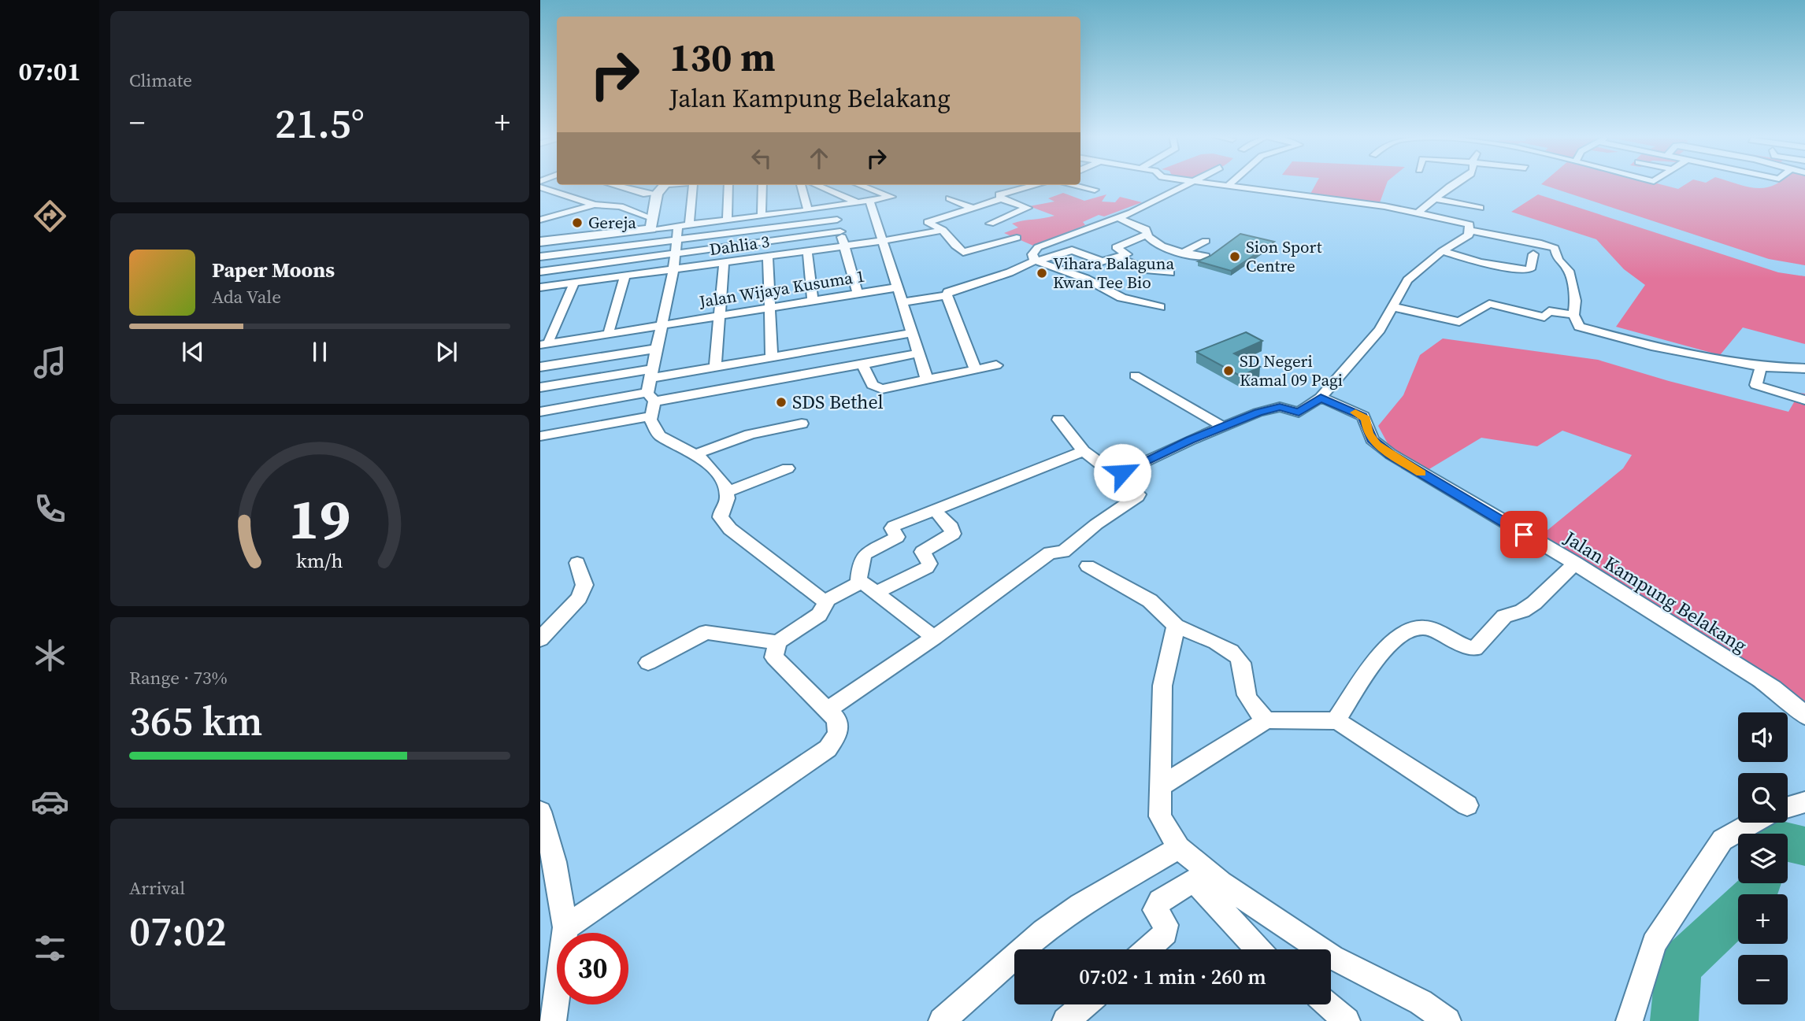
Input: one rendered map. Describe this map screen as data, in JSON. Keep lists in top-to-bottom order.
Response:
{
  "streets": {
    "street": ["Dahlia 3", "Jalan Wijaya Kusuma 1", "Jalan Kampung Belakang"]
  },
  "places": [
    "Gereja",
    "Sion Sport Centre",
    "Vihara Balaguna Kwan Tee Bio",
    "SD Negeri Kamal 09 Pagi",
    "SDS Bethel"
  ],
  "page": {
    "tabs": "07:01",
    "tile": [
      "Climate",
      ["Range · 73%", "365 km"],
      ["Arrival", "07:02"]
    ],
    "turn": ["130 m", "Jalan Kampung Belakang"],
    "heat": ["−", "21.5°", "+"],
    "song": ["Paper Moons", "Ada Vale"],
    "map_buttons": ["+", "−"],
    "limit": "30",
    "trip": "07:02 · 1 min · 260 m",
    "gauge": ["19", "km/h"]
  }
}
